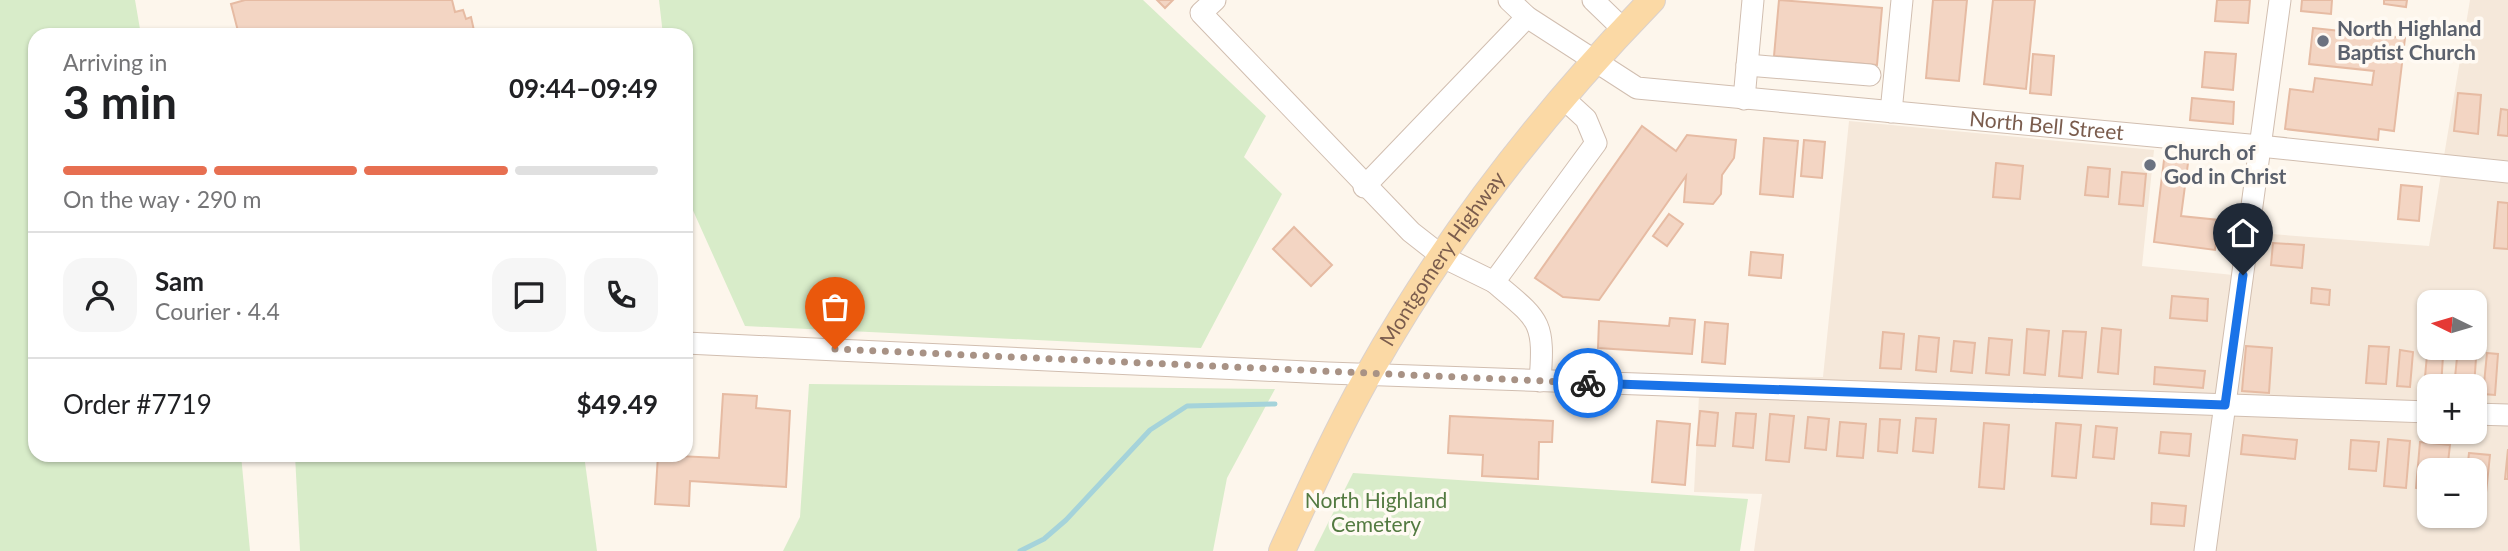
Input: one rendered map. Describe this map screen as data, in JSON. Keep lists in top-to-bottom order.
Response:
{
  "streets": {
    "main road": ["Montgomery Highway"],
    "street": ["North Bell Street"]
  },
  "crossings": [
    ["North Bell Street", "Montgomery Highway"]
  ],
  "parks": ["North Highland Cemetery"],
  "places": ["North Highland Baptist Church", "Church of God in Christ"],
  "north": "left",
  "page": {
    "heading": ["3 min", "Arriving in", "09:44–09:49"],
    "panel": [
      "Sam",
      "Courier · 4.4",
      "Order #7719",
      "$49.49"
    ],
    "bar": "On the way · 290 m",
    "map_buttons": ["+", "−"]
  }
}
